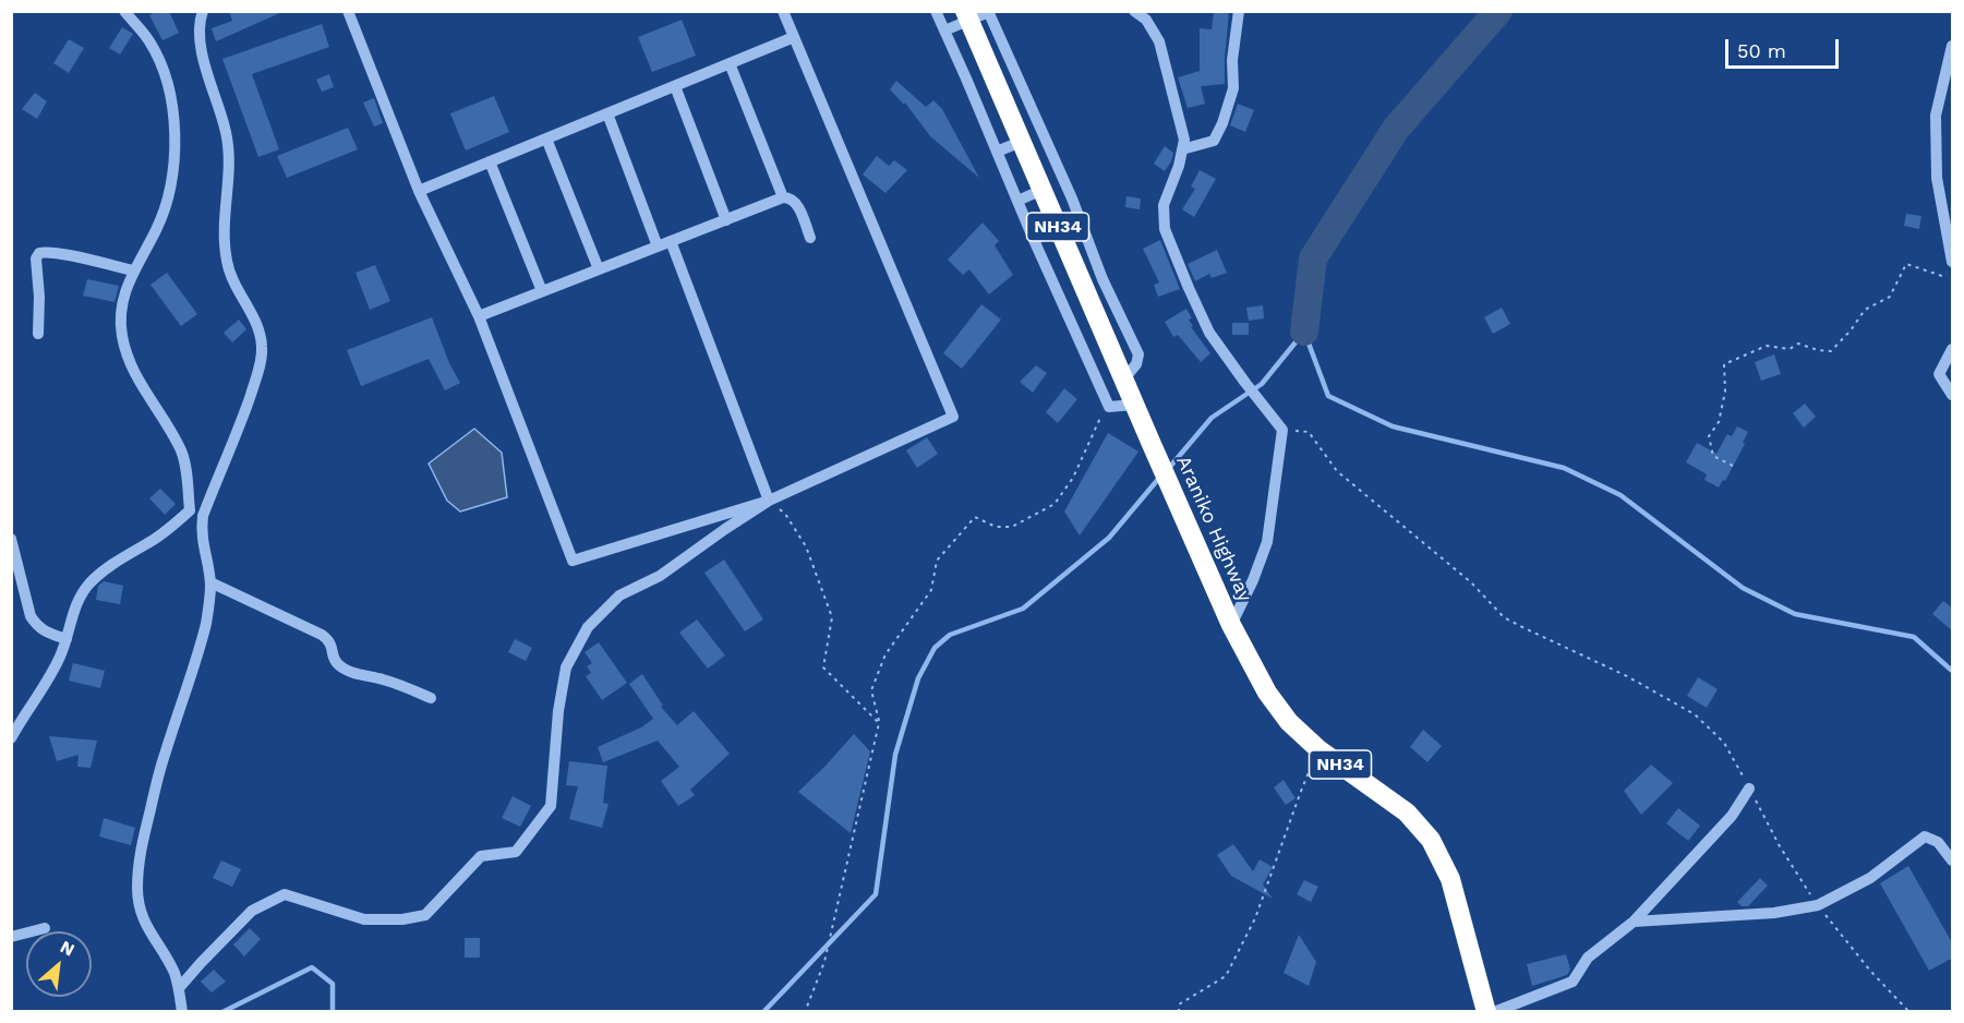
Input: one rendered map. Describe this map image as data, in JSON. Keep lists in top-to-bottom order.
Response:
{
  "streets": {
    "highway": ["NH34", "Araniko Highway"]
  },
  "scale_bar": "50 m",
  "north": "top right"
}
